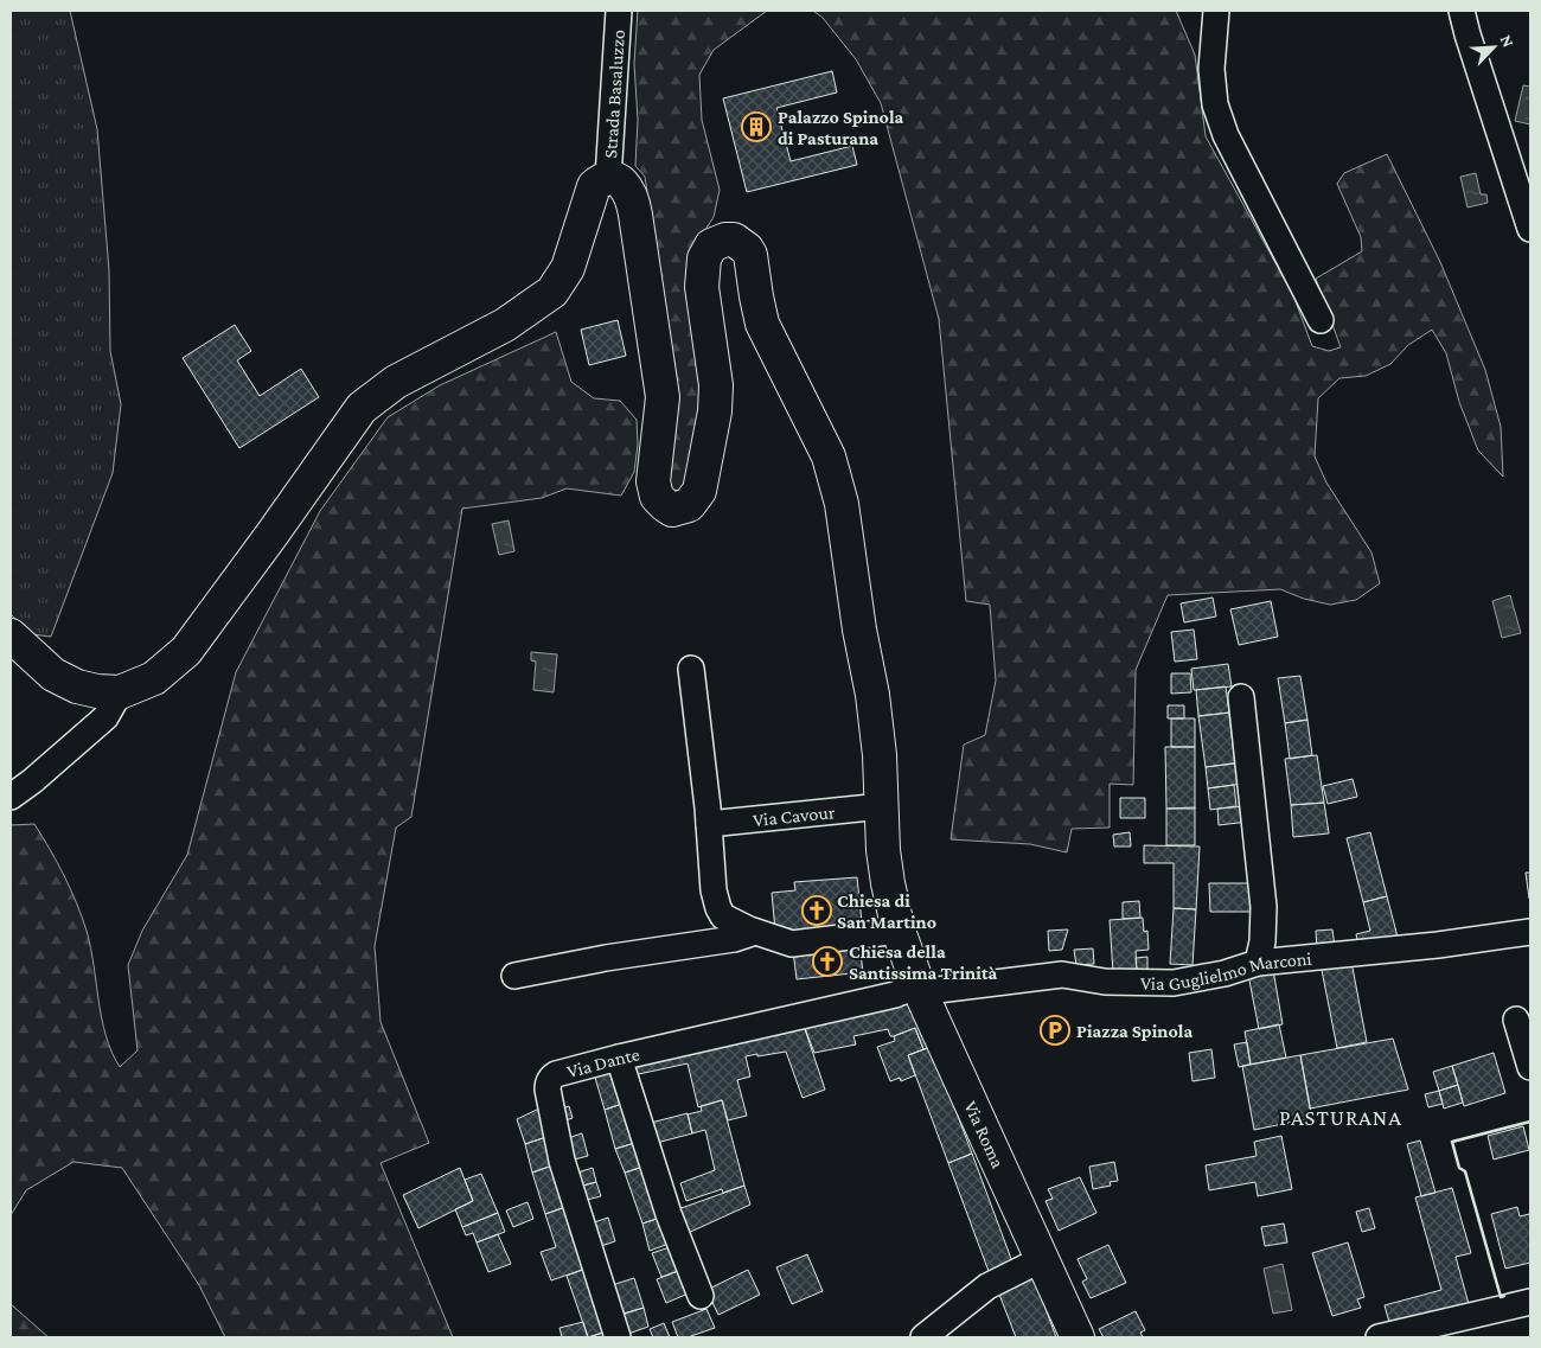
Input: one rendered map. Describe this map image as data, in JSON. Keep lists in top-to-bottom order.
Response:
{
  "streets": {
    "main road": ["Via Roma"],
    "street": [
      "Strada Basaluzzo",
      "Via Cavour",
      "Via Guglielmo Marconi",
      "Via Dante"
    ]
  },
  "crossings": [
    ["Strada Basaluzzo", "Via Roma"],
    ["Via Cavour", "Via Roma"],
    ["Via Guglielmo Marconi", "Via Dante"],
    ["Via Guglielmo Marconi", "Via Roma"],
    ["Via Dante", "Via Roma"]
  ],
  "districts": ["PASTURANA"],
  "places": {
    "building": ["Palazzo Spinola di Pasturana"],
    "church": ["Chiesa di San Martino", "Chiesa della Santissima Trinità"],
    "parking": ["Piazza Spinola"]
  },
  "north": "top right"
}
